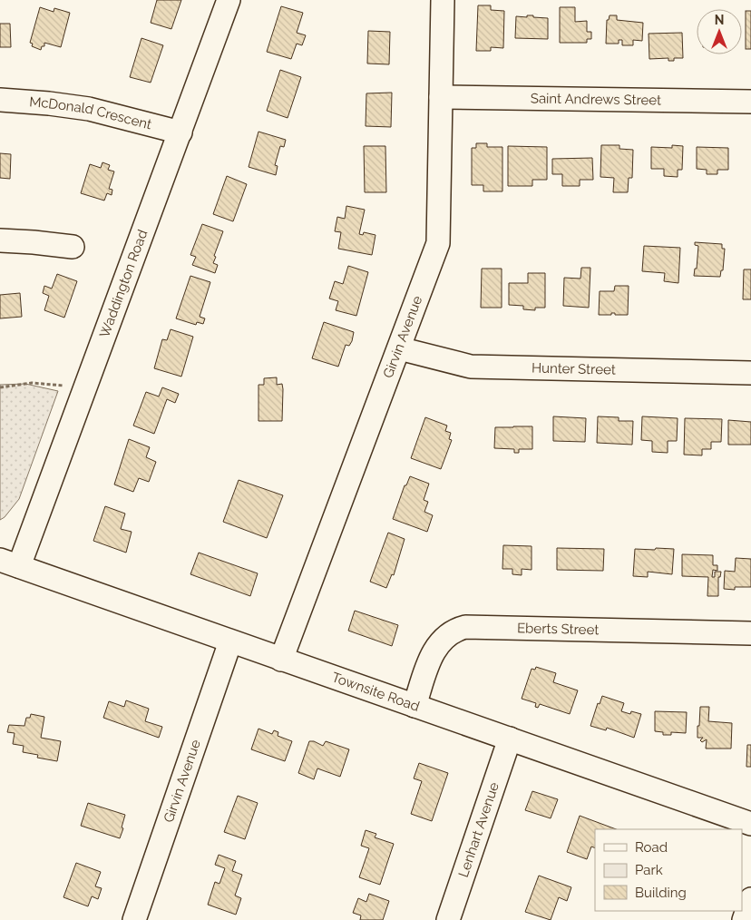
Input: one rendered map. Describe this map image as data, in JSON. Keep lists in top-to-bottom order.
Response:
{
  "streets": {
    "street": [
      "Saint Andrews Street",
      "McDonald Crescent",
      "Waddington Road",
      "Girvin Avenue",
      "Hunter Street",
      "Eberts Street",
      "Townsite Road",
      "Lenhart Avenue"
    ]
  },
  "crossings": [
    ["Saint Andrews Street", "Girvin Avenue"],
    ["McDonald Crescent", "Waddington Road"],
    ["Waddington Road", "Townsite Road"],
    ["Girvin Avenue", "Hunter Street"],
    ["Girvin Avenue", "Townsite Road"],
    ["Eberts Street", "Townsite Road"],
    ["Townsite Road", "Lenhart Avenue"]
  ],
  "legend": ["Road", "Park", "Building"],
  "north": "top"
}
